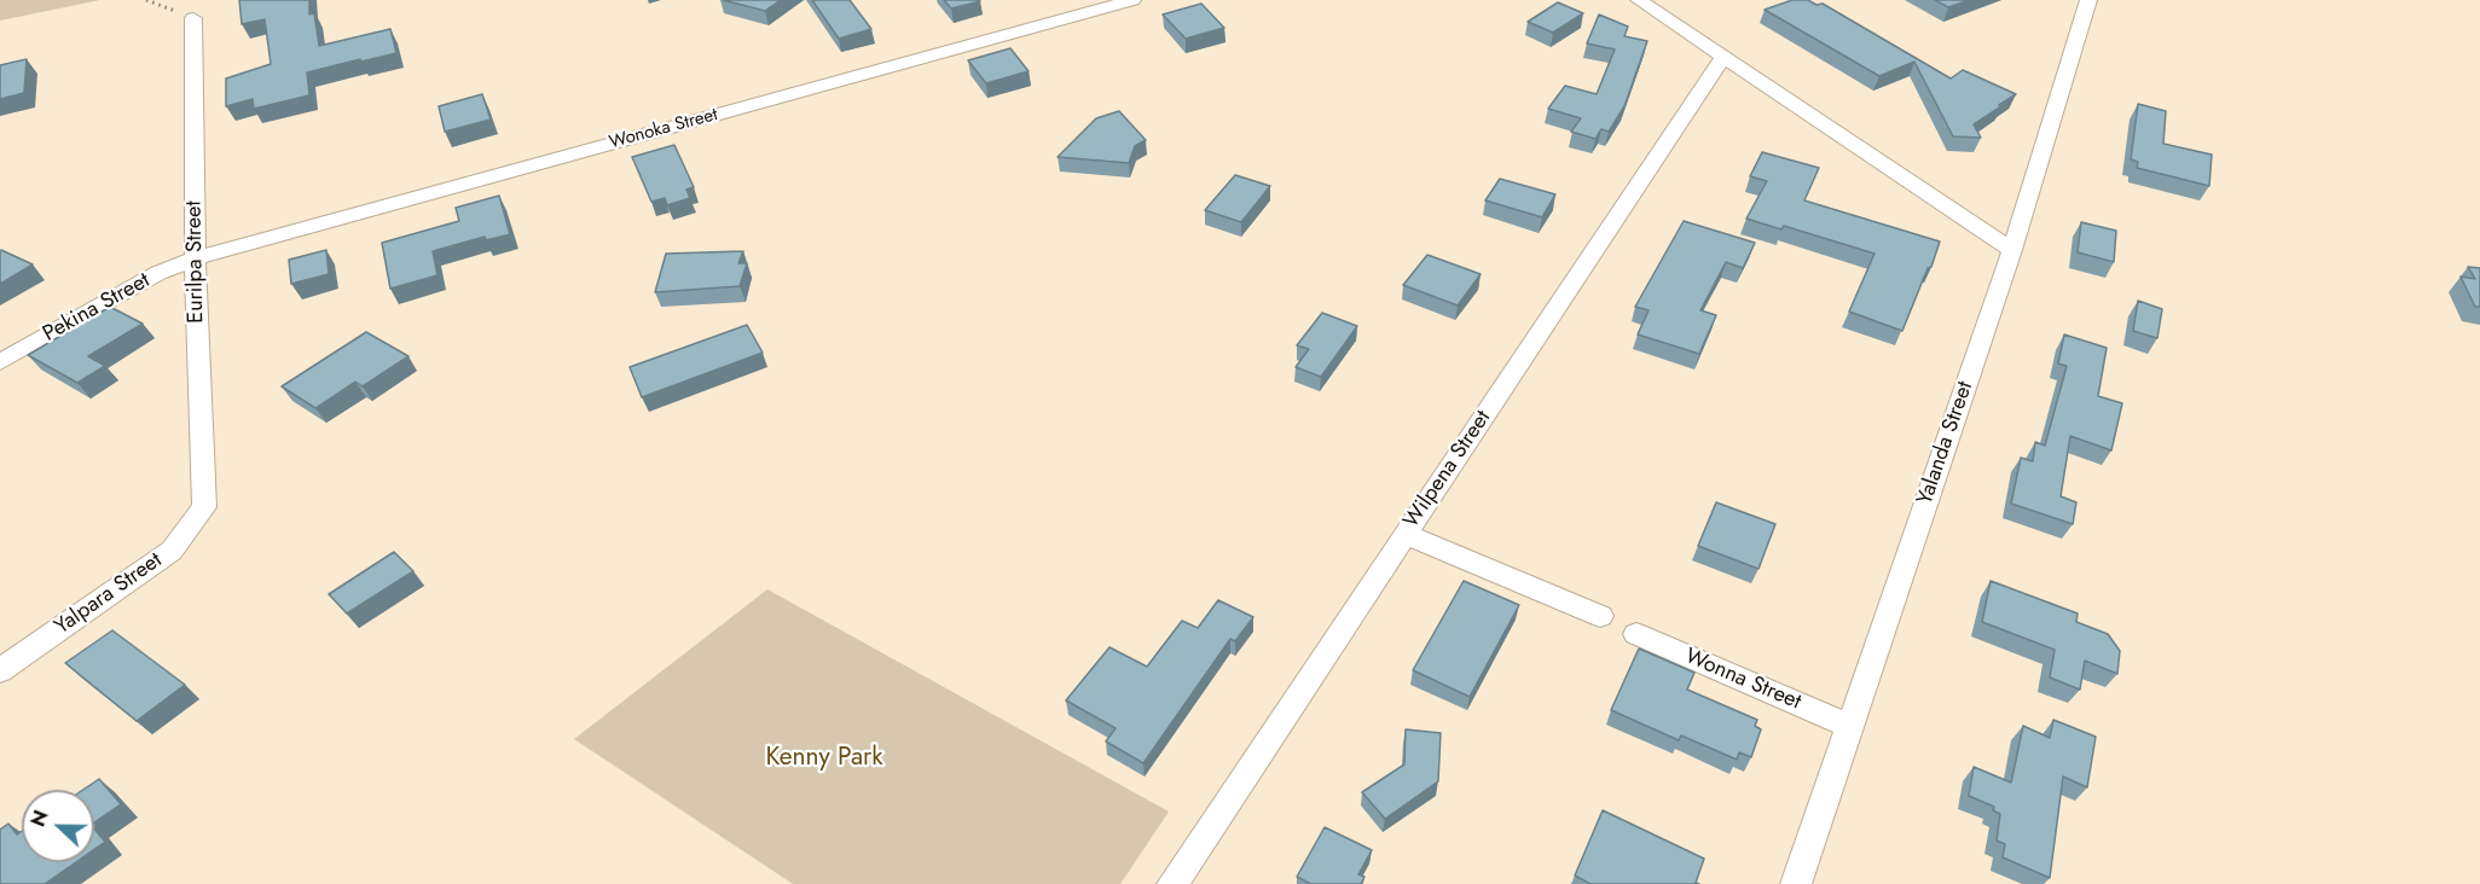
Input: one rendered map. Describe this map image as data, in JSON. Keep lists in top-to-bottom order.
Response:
{
  "streets": {
    "street": [
      "Wonoka Street",
      "Eurilpa Street",
      "Pekina Street",
      "Yalanda Street",
      "Wilpena Street",
      "Yalpara Street",
      "Wonna Street"
    ]
  },
  "crossings": [
    ["Wonoka Street", "Eurilpa Street"],
    ["Wonoka Street", "Pekina Street"],
    ["Eurilpa Street", "Pekina Street"],
    ["Eurilpa Street", "Yalpara Street"],
    ["Yalanda Street", "Wonna Street"]
  ],
  "parks": ["Kenny Park"],
  "north": "left"
}
